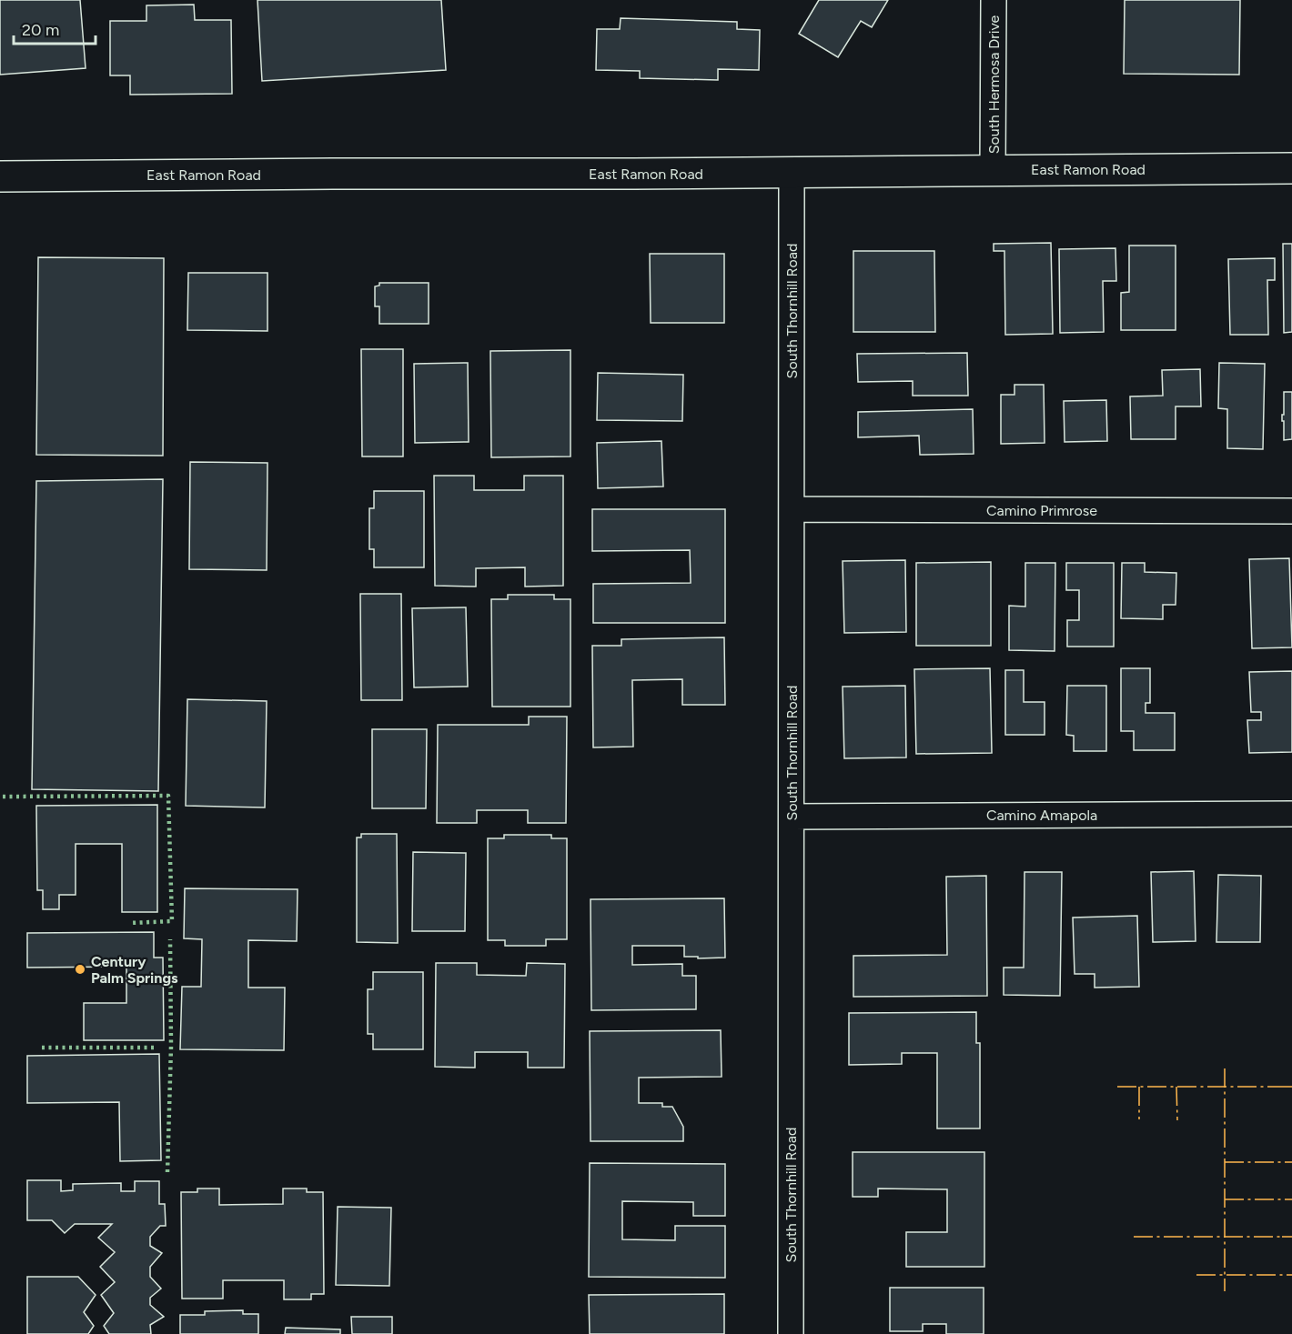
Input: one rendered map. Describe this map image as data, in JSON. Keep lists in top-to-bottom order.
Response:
{
  "streets": {
    "main road": ["East Ramon Road"],
    "street": [
      "South Hermosa Drive",
      "South Thornhill Road",
      "Camino Primrose",
      "Camino Amapola"
    ]
  },
  "crossings": [
    ["South Hermosa Drive", "East Ramon Road"],
    ["East Ramon Road", "South Thornhill Road"],
    ["South Thornhill Road", "Camino Primrose"],
    ["South Thornhill Road", "Camino Amapola"]
  ],
  "places": ["Century Palm Springs"],
  "scale_bar": "20 m"
}
